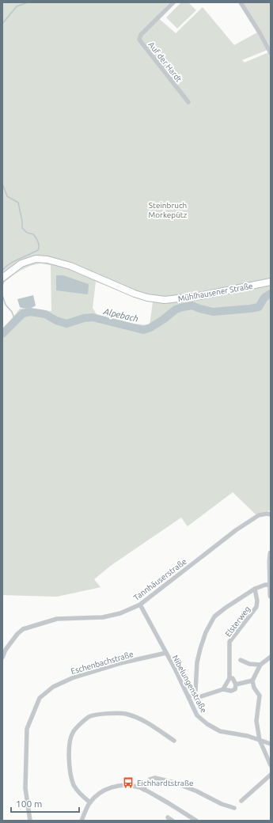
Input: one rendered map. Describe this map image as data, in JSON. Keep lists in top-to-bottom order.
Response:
{
  "streets": {
    "main road": ["Mühlhausener Straße"],
    "street": [
      "Auf der Hardt",
      "Tannhäuserstraße",
      "Elsterweg",
      "Eschenbachstraße",
      "Nibelungenstraße"
    ]
  },
  "crossings": [
    ["Tannhäuserstraße", "Nibelungenstraße"],
    ["Eschenbachstraße", "Nibelungenstraße"]
  ],
  "water": ["Alpebach"],
  "parks": ["Steinbruch Morkepütz"],
  "places": {
    "bus stop": ["Eichhardtstraße"]
  },
  "scale_bar": "100 m"
}
